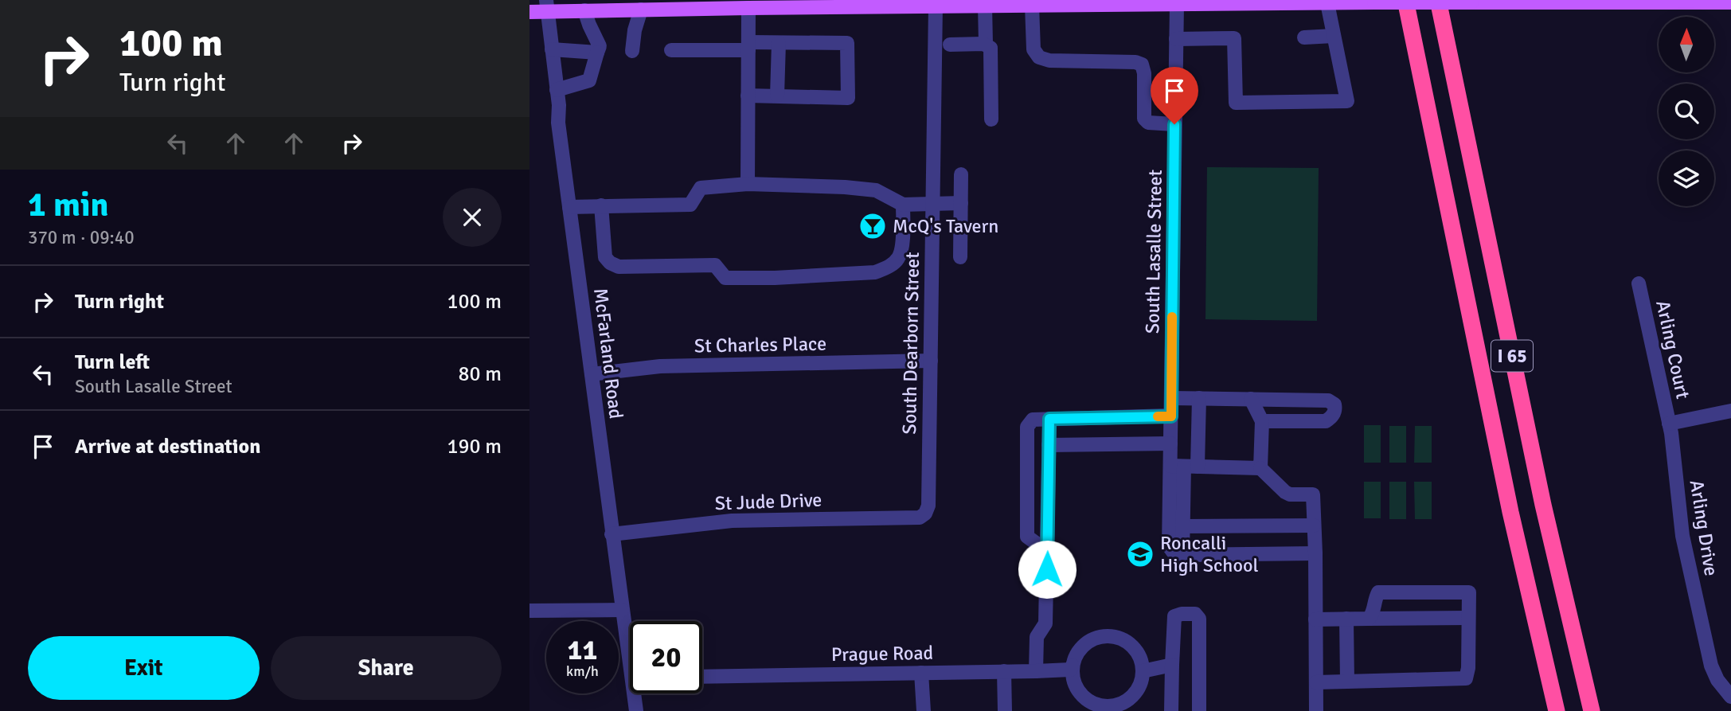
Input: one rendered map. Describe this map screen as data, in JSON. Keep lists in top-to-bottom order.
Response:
{
  "streets": {
    "highway": ["I 65"],
    "street": [
      "South Lasalle Street",
      "South Dearborn Street",
      "St Charles Place",
      "Arling Court",
      "McFarland Road",
      "St Jude Drive",
      "Arling Drive",
      "Prague Road"
    ]
  },
  "crossings": [
    ["South Dearborn Street", "St Charles Place"],
    ["South Dearborn Street", "St Jude Drive"],
    ["St Charles Place", "McFarland Road"],
    ["Arling Court", "Arling Drive"],
    ["McFarland Road", "St Jude Drive"]
  ],
  "places": {
    "bar": ["McQ's Tavern"],
    "school or university": ["Roncalli High School"]
  },
  "north": "top",
  "page": {
    "turn": ["100 m", "Turn right"],
    "heading": ["1 min", "370 m · 09:40"],
    "list": [
      {
        "name": "Turn right",
        "value": "100 m"
      },
      {
        "name": "Turn left",
        "note": "South Lasalle Street",
        "value": "80 m"
      },
      {
        "name": "Arrive at destination",
        "value": "190 m"
      }
    ],
    "speed": "11 km/h",
    "limit": "20",
    "buttons": ["Exit", "Share"]
  }
}
